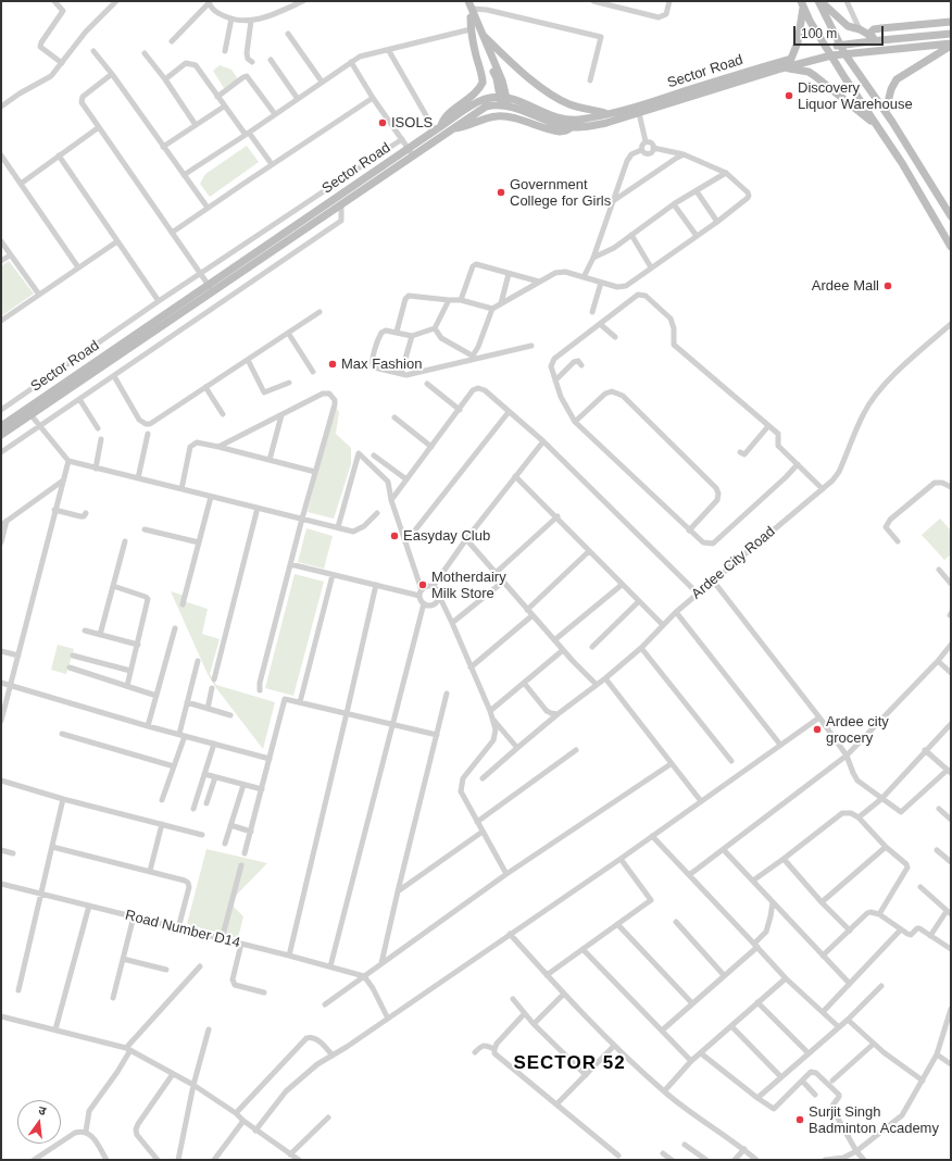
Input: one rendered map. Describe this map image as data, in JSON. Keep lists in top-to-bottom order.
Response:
{
  "streets": {
    "main road": ["Sector Road"],
    "street": ["Ardee City Road", "Road Number D14"]
  },
  "districts": ["SECTOR 52"],
  "places": [
    "Discovery Liquor Warehouse",
    "ISOLS",
    "Government College for Girls",
    "Ardee Mall",
    "Max Fashion",
    "Easyday Club",
    "Motherdairy Milk Store",
    "Ardee city grocery",
    "Surjit Singh Badminton Academy"
  ],
  "scale_bar": "100 m",
  "north": "top"
}
